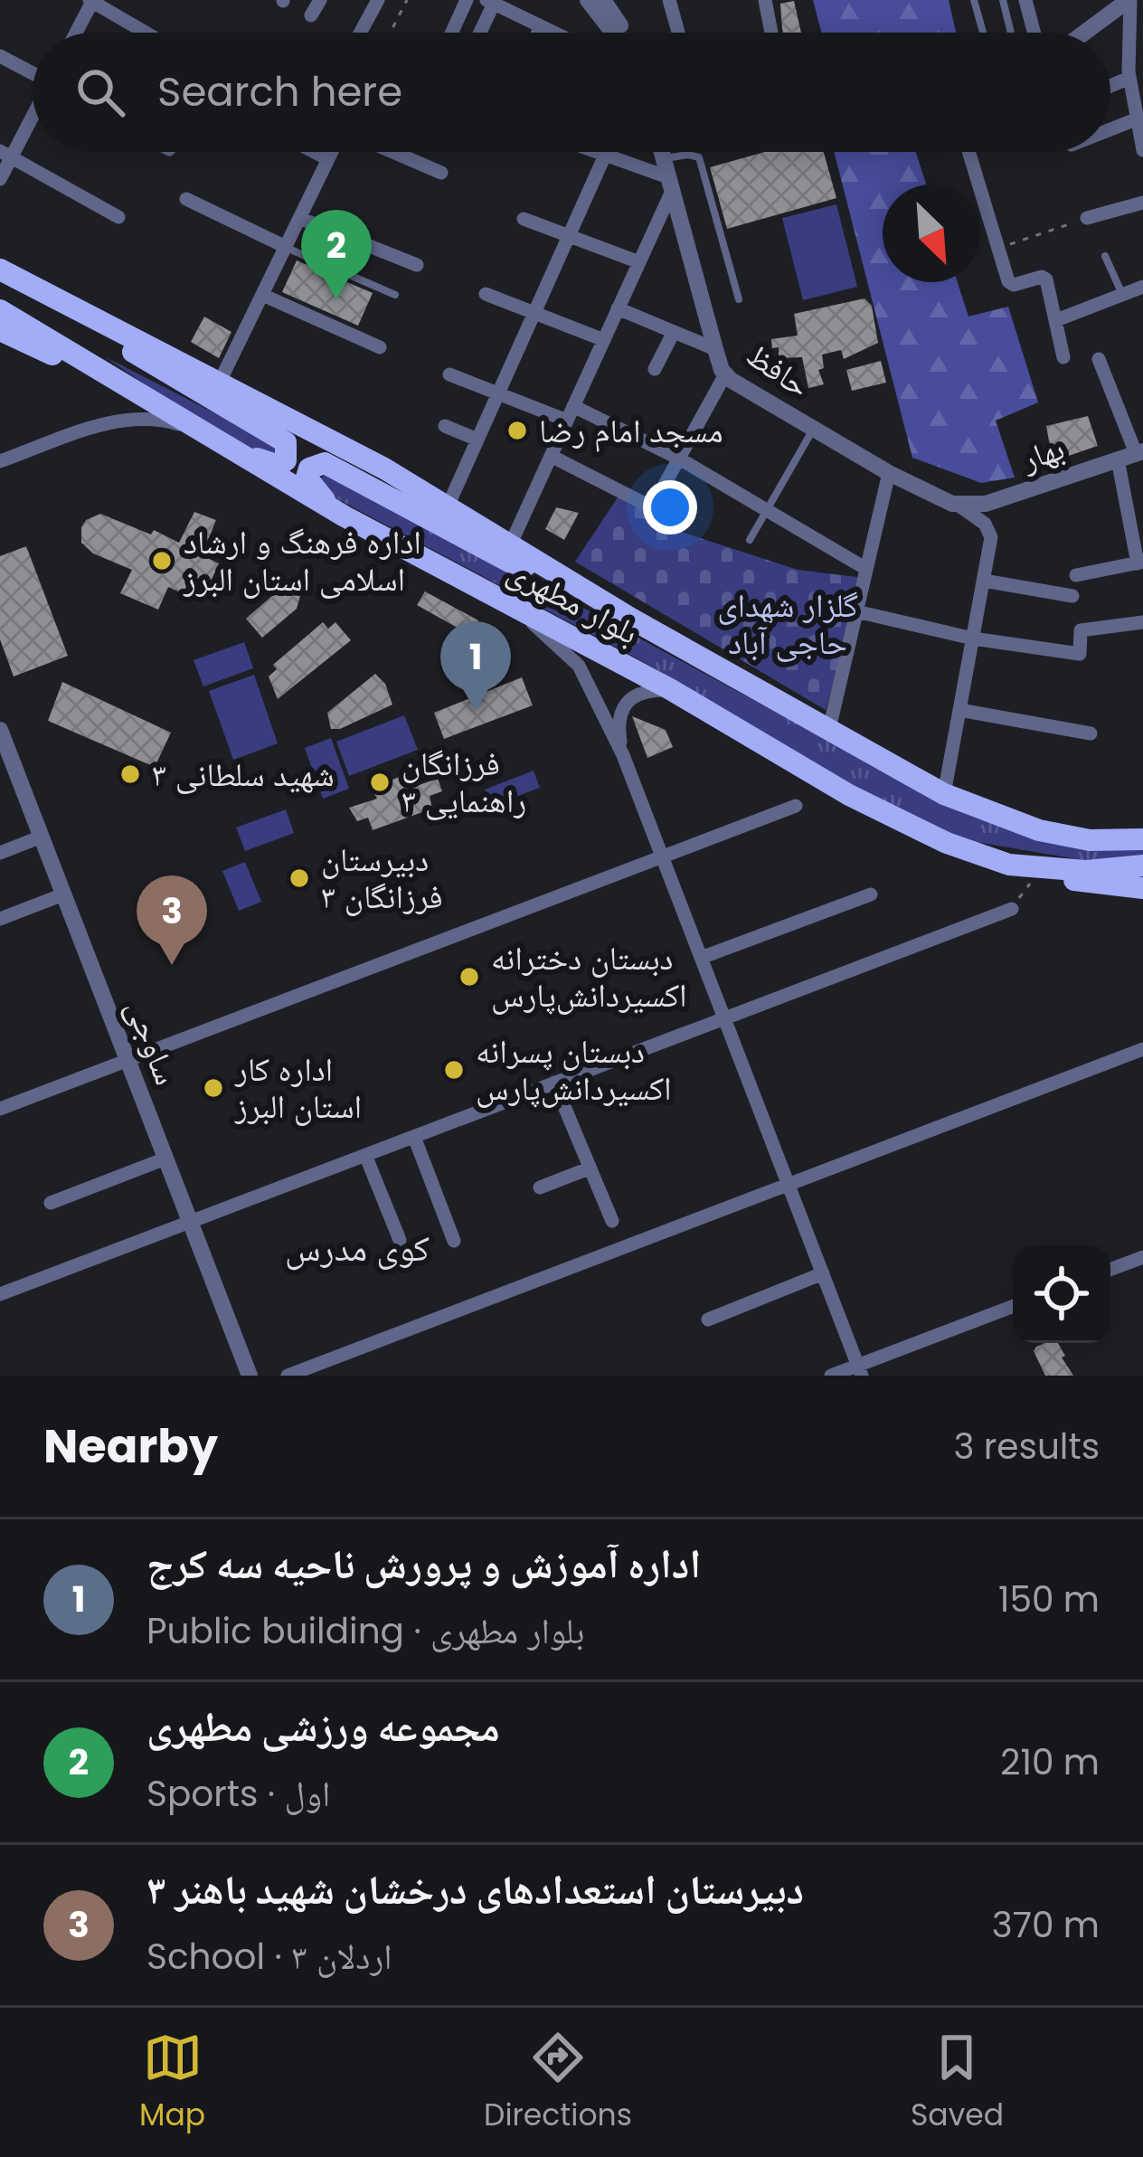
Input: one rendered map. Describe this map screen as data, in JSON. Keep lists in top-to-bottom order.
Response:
{
  "streets": {
    "main road": ["بلوار مطهری"],
    "street": ["حافظ", "بهار", "ساوجی"]
  },
  "crossings": [
    ["حافظ", "بهار"]
  ],
  "districts": ["کوی مدرس"],
  "parks": ["گلزار شهدای حاجی آباد"],
  "places": [
    "مسجد امام رضا",
    "اداره فرهنگ و ارشاد اسلامی استان البرز",
    "شهید سلطانی ۳",
    "فرزانگان ۳ راهنمایی",
    "دبیرستان فرزانگان ۳",
    "دبستان دخترانه اکسیردانش‌پارس",
    "دبستان پسرانه اکسیر‌دانش‌پارس",
    "اداره کار استان البرز"
  ],
  "north": "bottom right",
  "page": {
    "search": "Search here",
    "pins": ["2", "1", "3"],
    "heading": ["Nearby", "3 results"],
    "list": [
      {
        "mark": "1",
        "name": "اداره آموزش و پرورش ناحیه سه کرج",
        "note": "Public building · بلوار مطهری",
        "value": "150 m"
      },
      {
        "mark": "2",
        "name": "مجموعه ورزشی مطهری",
        "note": "Sports · اول",
        "value": "210 m"
      },
      {
        "mark": "3",
        "name": "دبیرستان استعدادهای درخشان شهید باهنر ۳",
        "note": "School · اردلان ۳",
        "value": "370 m"
      }
    ],
    "nav": ["Map", "Directions", "Saved"]
  }
}
